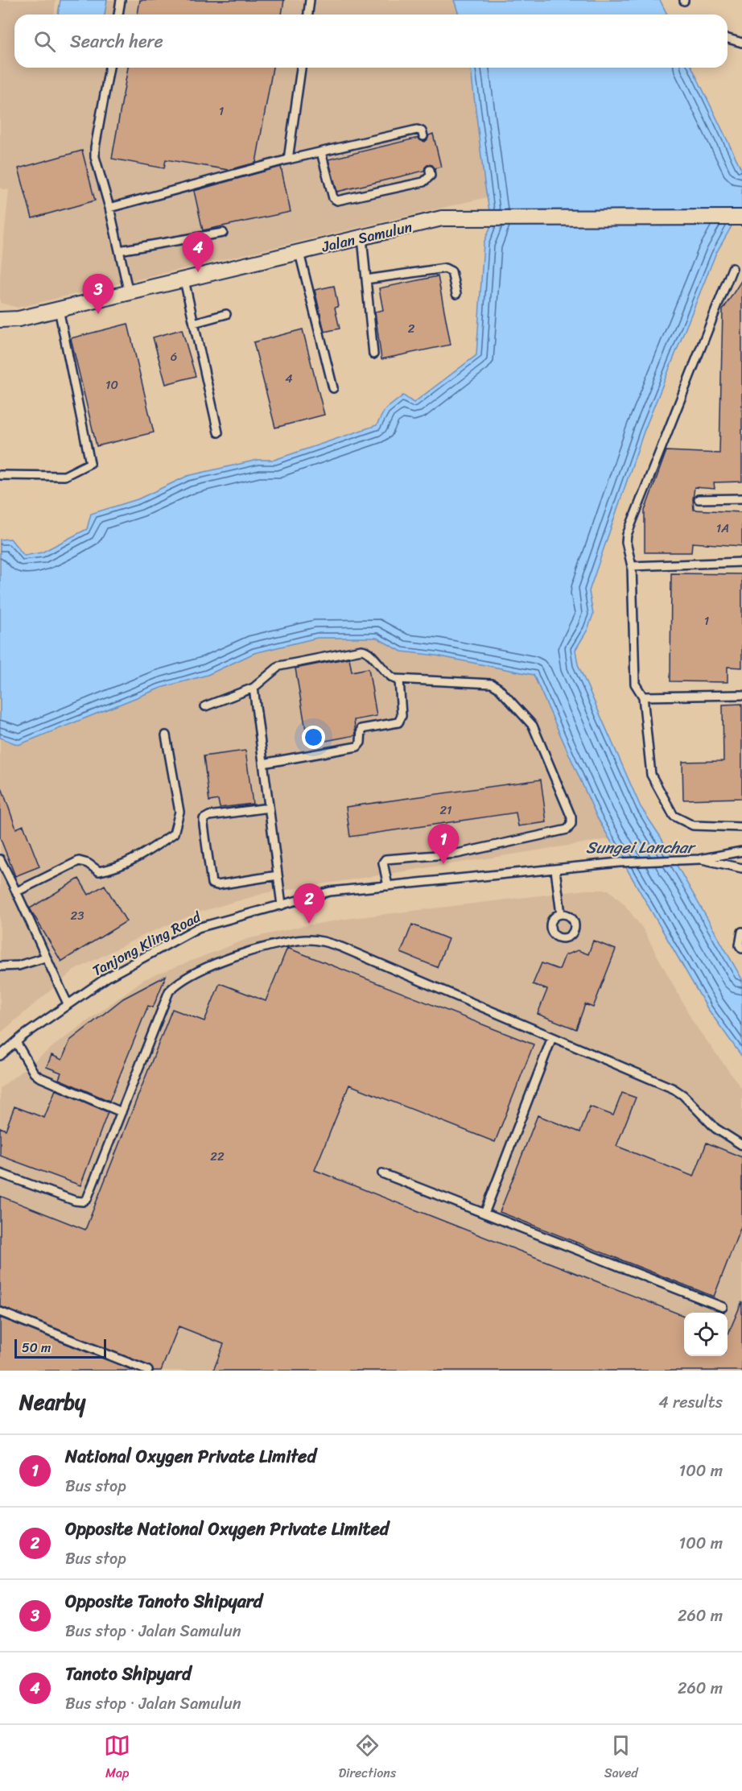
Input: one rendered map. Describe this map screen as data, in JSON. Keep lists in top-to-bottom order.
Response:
{
  "streets": {
    "street": ["Jalan Samulun"],
    "lane": ["Tanjong Kling Road"]
  },
  "water": ["Sungei Lanchar"],
  "house_numbers": [
    "1",
    "2",
    "6",
    "4",
    "10",
    "1A",
    "1",
    "21",
    "23",
    "22"
  ],
  "scale_bar": "50 m",
  "page": {
    "search": "Search here",
    "pins": [
      "4",
      "3",
      "1",
      "2"
    ],
    "scale": "50 m",
    "heading": ["Nearby", "4 results"],
    "list": [
      {
        "mark": "1",
        "name": "National Oxygen Private Limited",
        "note": "Bus stop",
        "value": "100 m"
      },
      {
        "mark": "2",
        "name": "Opposite National Oxygen Private Limited",
        "note": "Bus stop",
        "value": "100 m"
      },
      {
        "mark": "3",
        "name": "Opposite Tanoto Shipyard",
        "note": "Bus stop · Jalan Samulun",
        "value": "260 m"
      },
      {
        "mark": "4",
        "name": "Tanoto Shipyard",
        "note": "Bus stop · Jalan Samulun",
        "value": "260 m"
      }
    ],
    "nav": ["Map", "Directions", "Saved"]
  }
}
